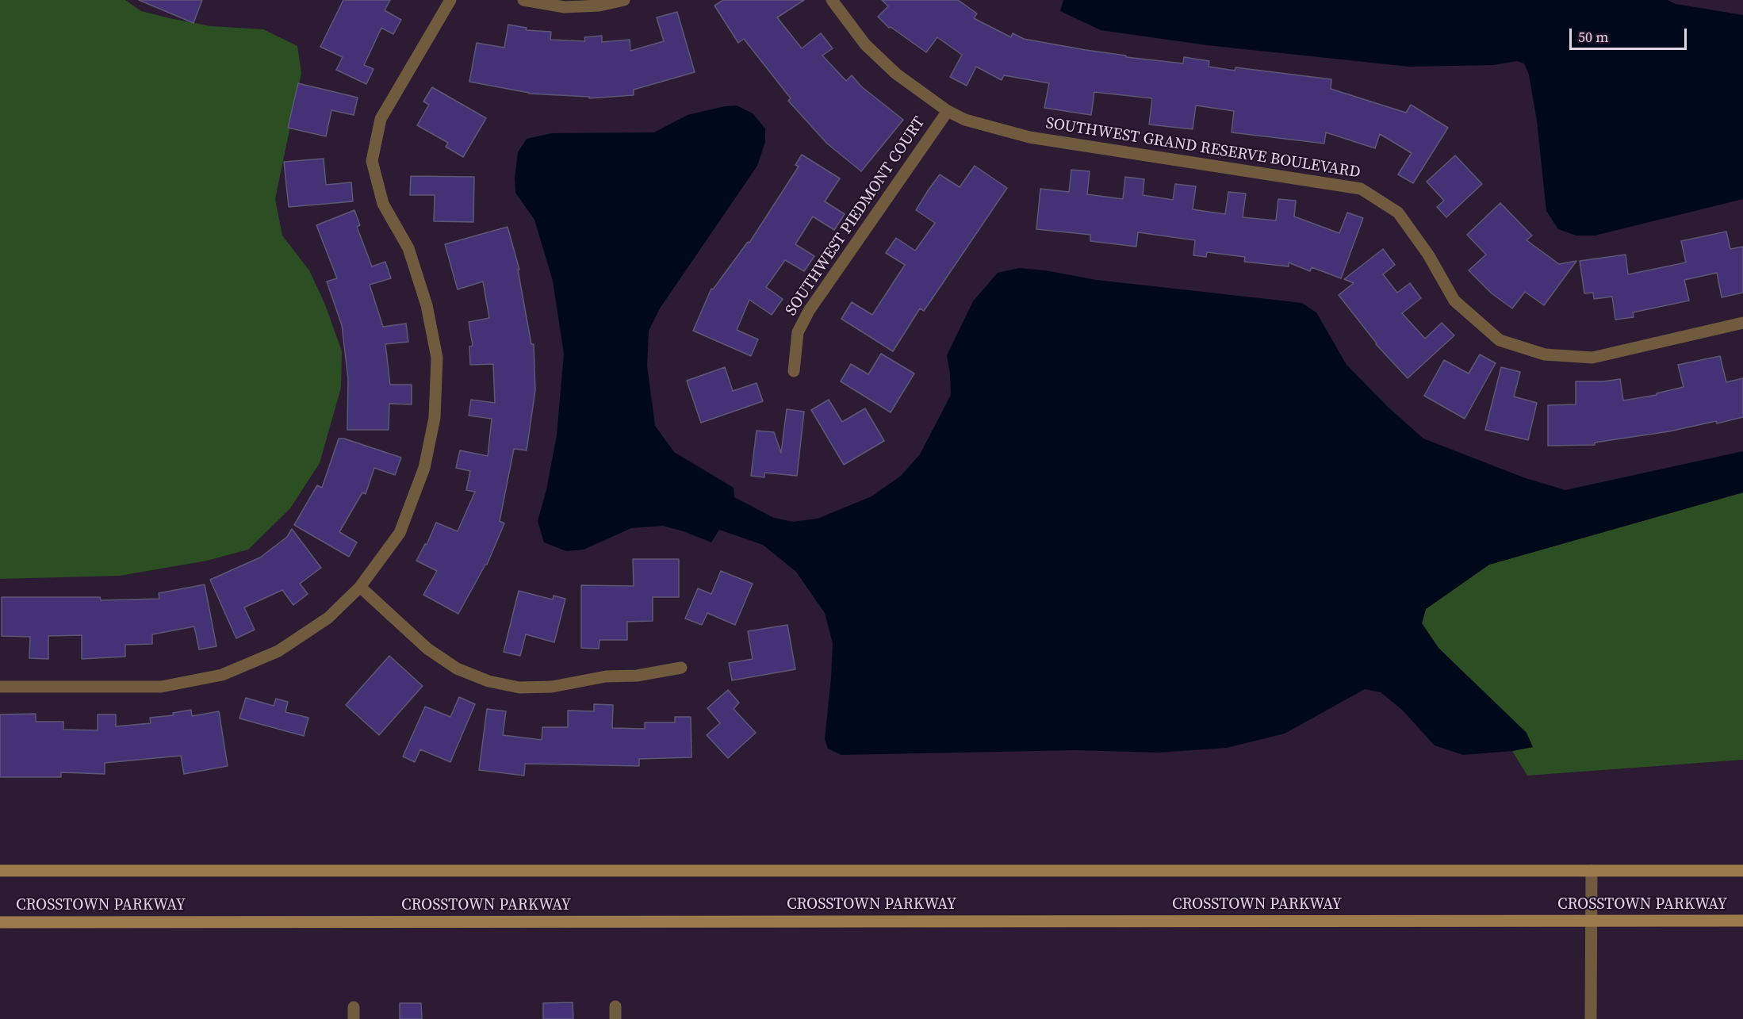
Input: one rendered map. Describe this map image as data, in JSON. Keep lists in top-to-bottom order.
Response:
{
  "streets": {
    "main road": ["CROSSTOWN PARKWAY"],
    "street": ["SOUTHWEST GRAND RESERVE BOULEVARD", "SOUTHWEST PIEDMONT COURT"]
  },
  "crossings": [
    ["SOUTHWEST GRAND RESERVE BOULEVARD", "SOUTHWEST PIEDMONT COURT"]
  ],
  "scale_bar": "50 m"
}
